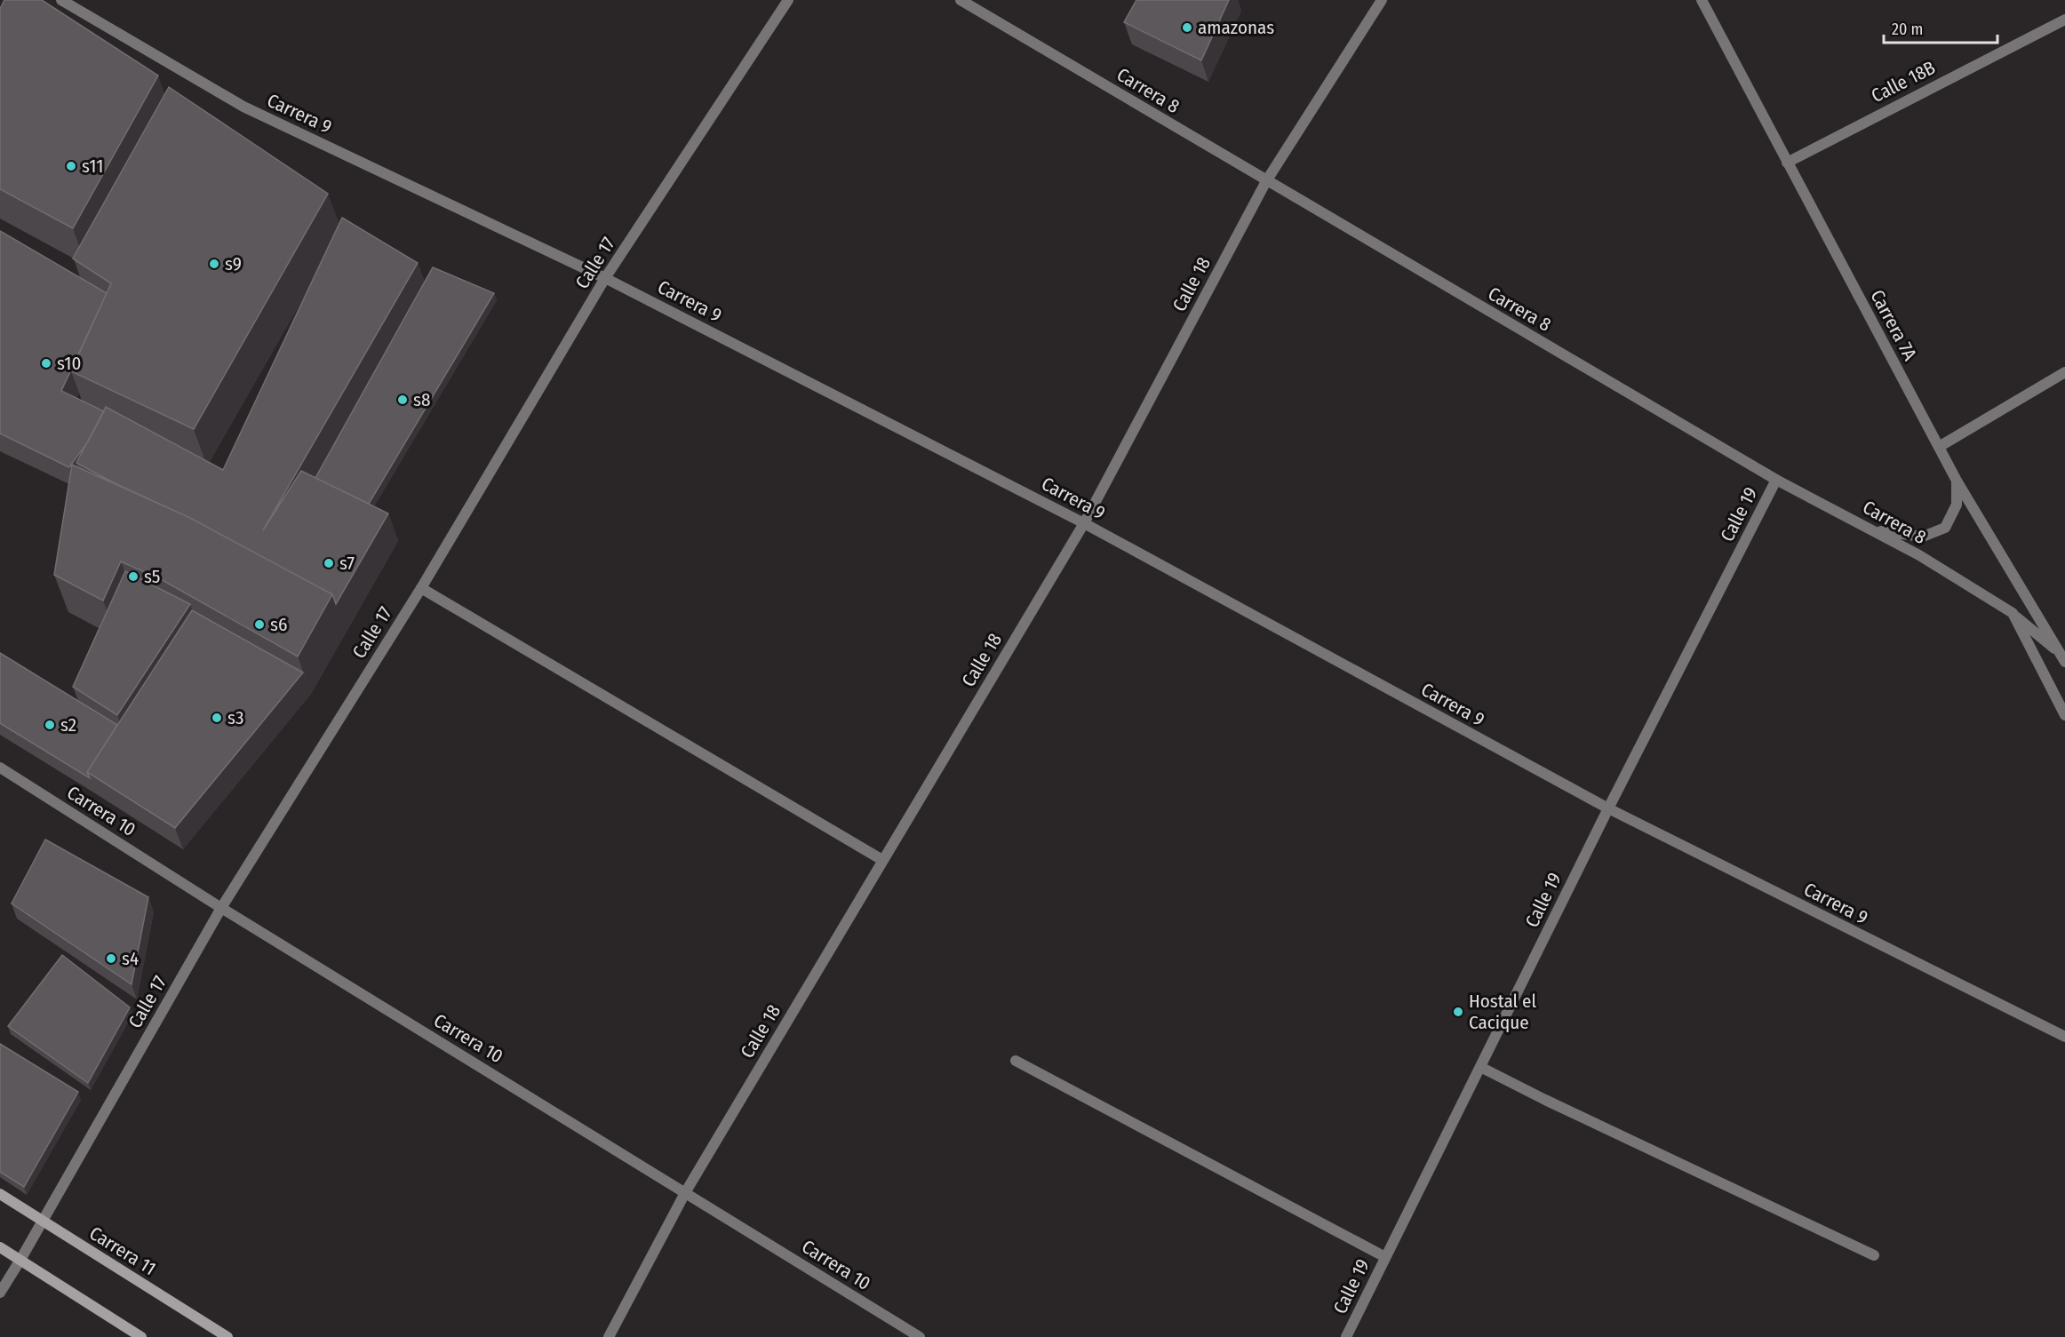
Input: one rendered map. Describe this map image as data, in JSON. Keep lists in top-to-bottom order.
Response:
{
  "streets": {
    "main road": ["Carrera 11"],
    "street": [
      "Calle 18B",
      "Carrera 8",
      "Carrera 9",
      "Calle 17",
      "Calle 18",
      "Carrera 7A",
      "Calle 19",
      "Carrera 10"
    ]
  },
  "crossings": [
    ["Calle 18B", "Carrera 7A"],
    ["Carrera 8", "Calle 18"],
    ["Carrera 8", "Carrera 7A"],
    ["Carrera 8", "Calle 19"],
    ["Carrera 9", "Calle 17"],
    ["Carrera 9", "Calle 18"],
    ["Carrera 9", "Calle 19"],
    ["Calle 17", "Carrera 10"],
    ["Calle 17", "Carrera 11"],
    ["Calle 18", "Carrera 10"]
  ],
  "places": [
    "amazonas",
    "s11",
    "s9",
    "s10",
    "s8",
    "s7",
    "s5",
    "s6",
    "s3",
    "s2",
    "s4",
    "Hostal el Cacique"
  ],
  "scale_bar": "20 m"
}
